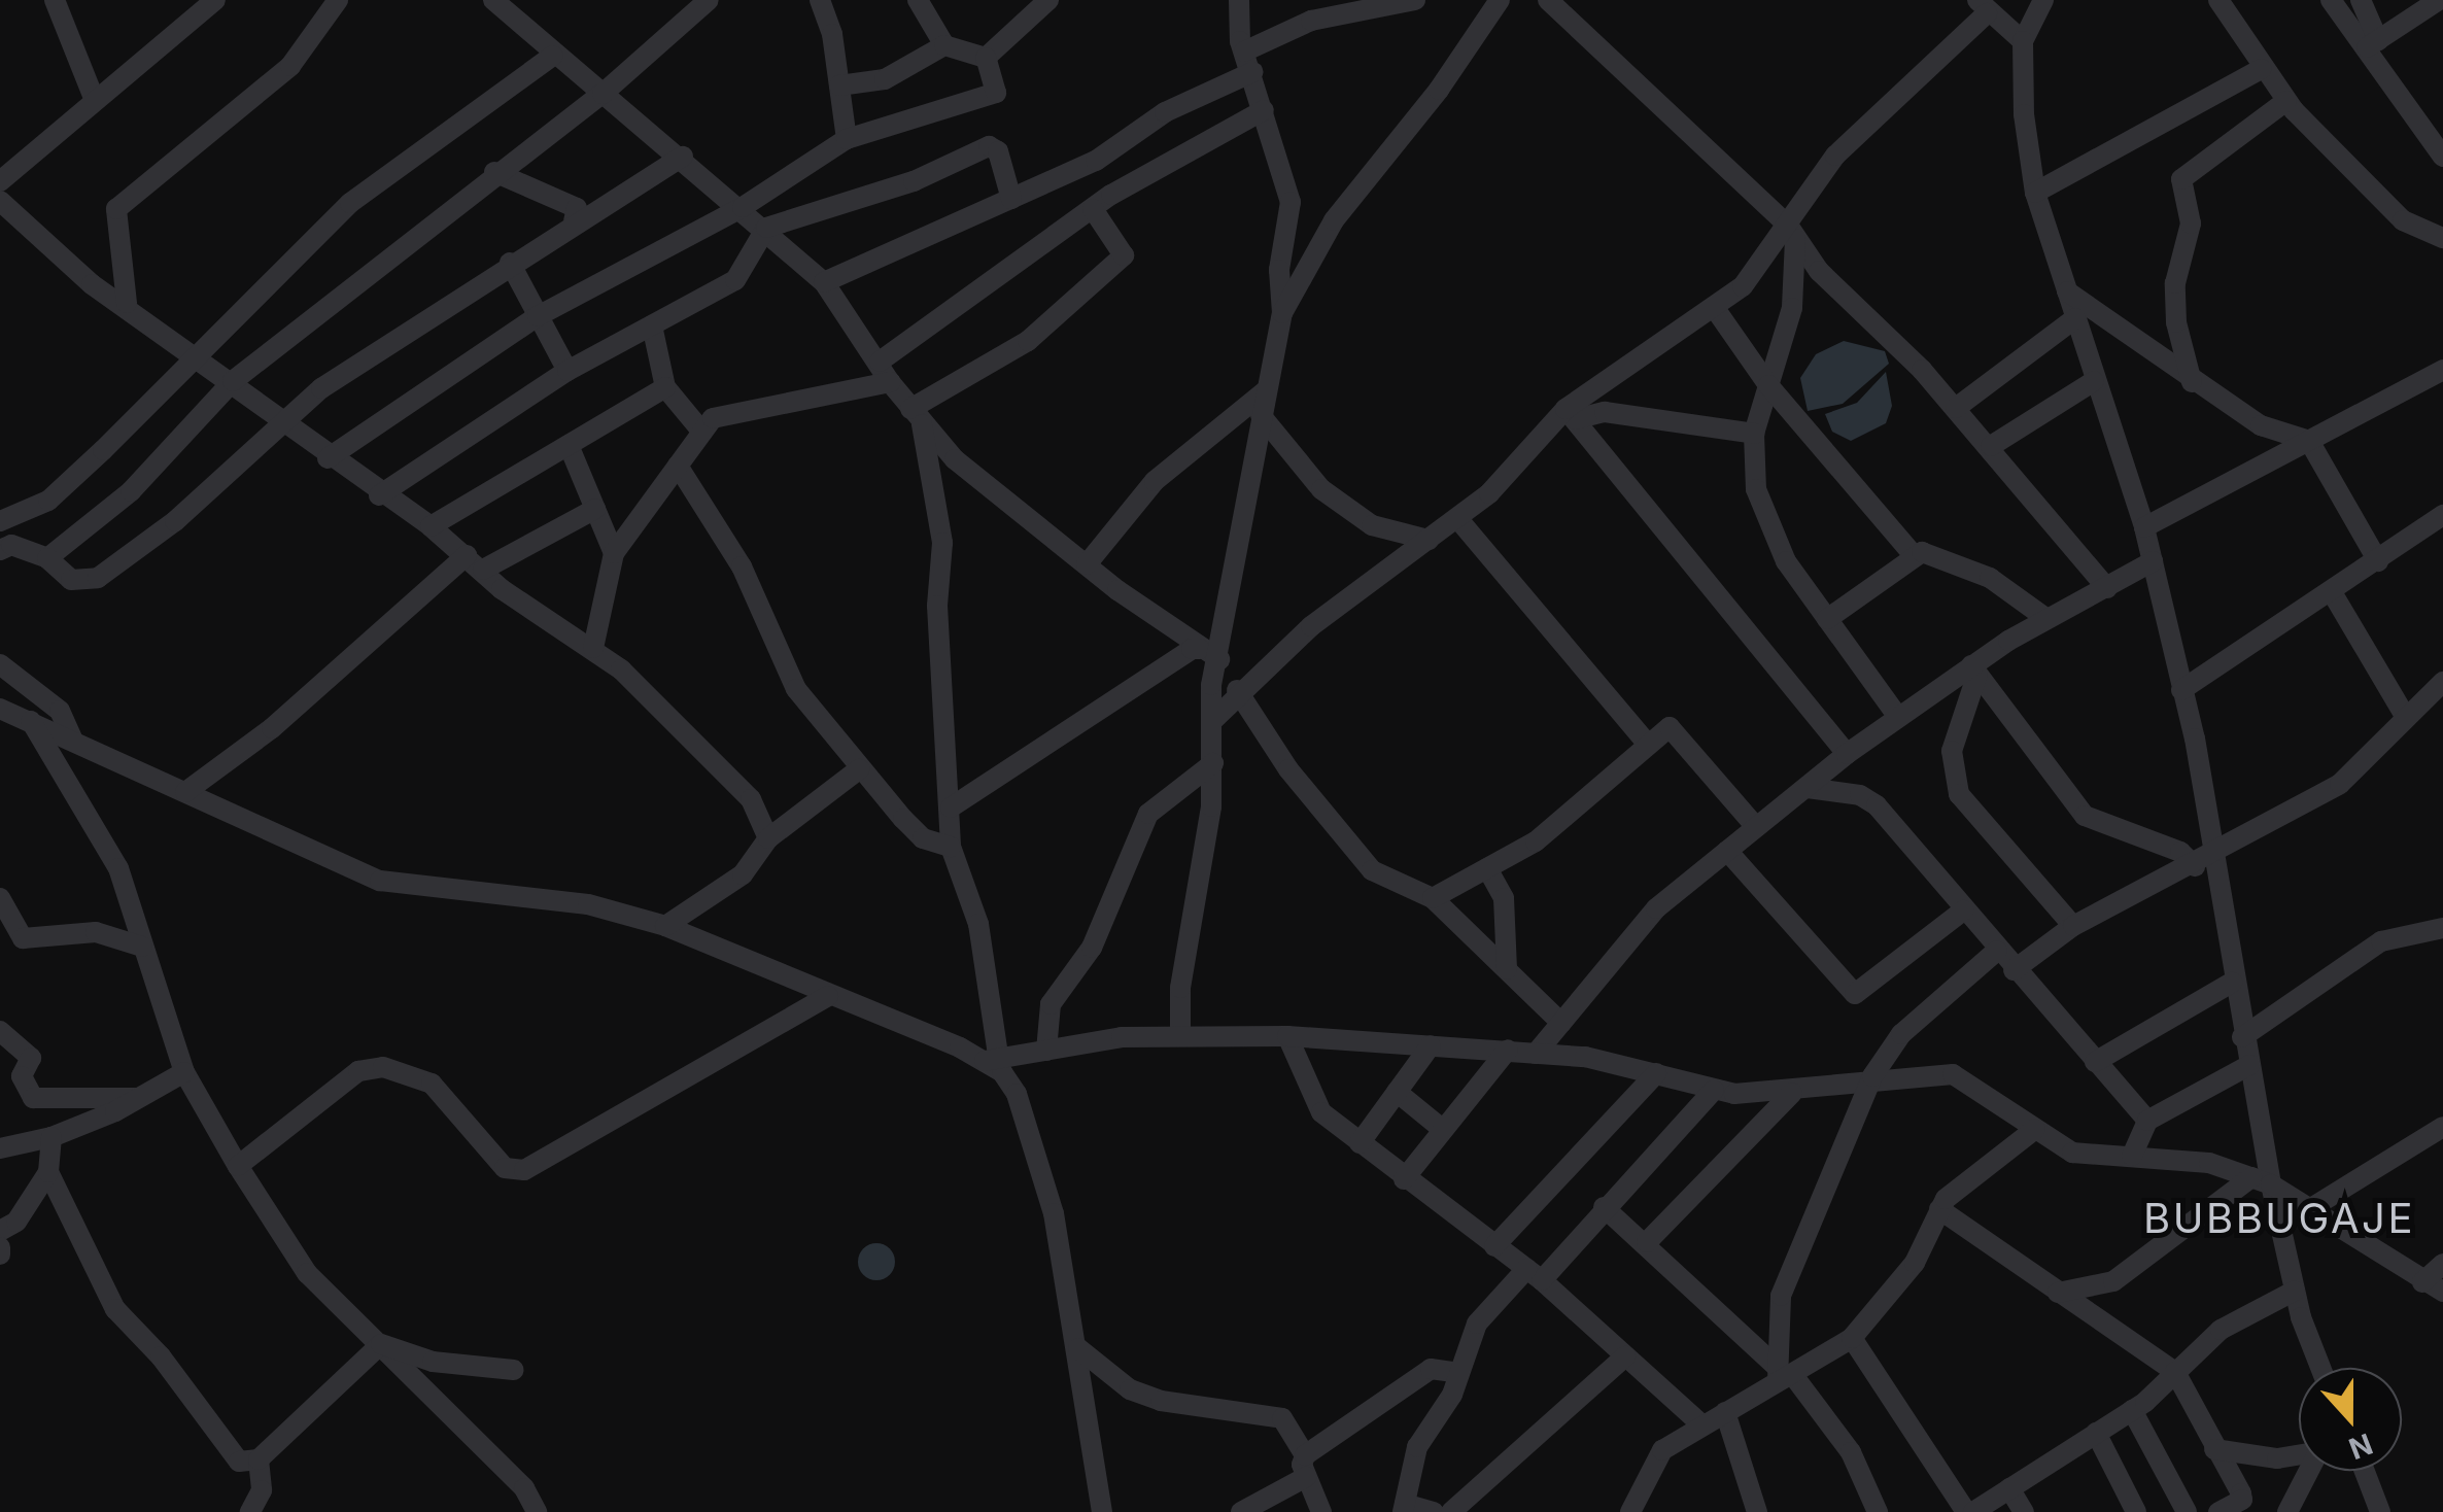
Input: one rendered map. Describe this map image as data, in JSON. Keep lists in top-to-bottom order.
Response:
{
  "districts": ["BUBBUGAJE"],
  "north": "bottom"
}
